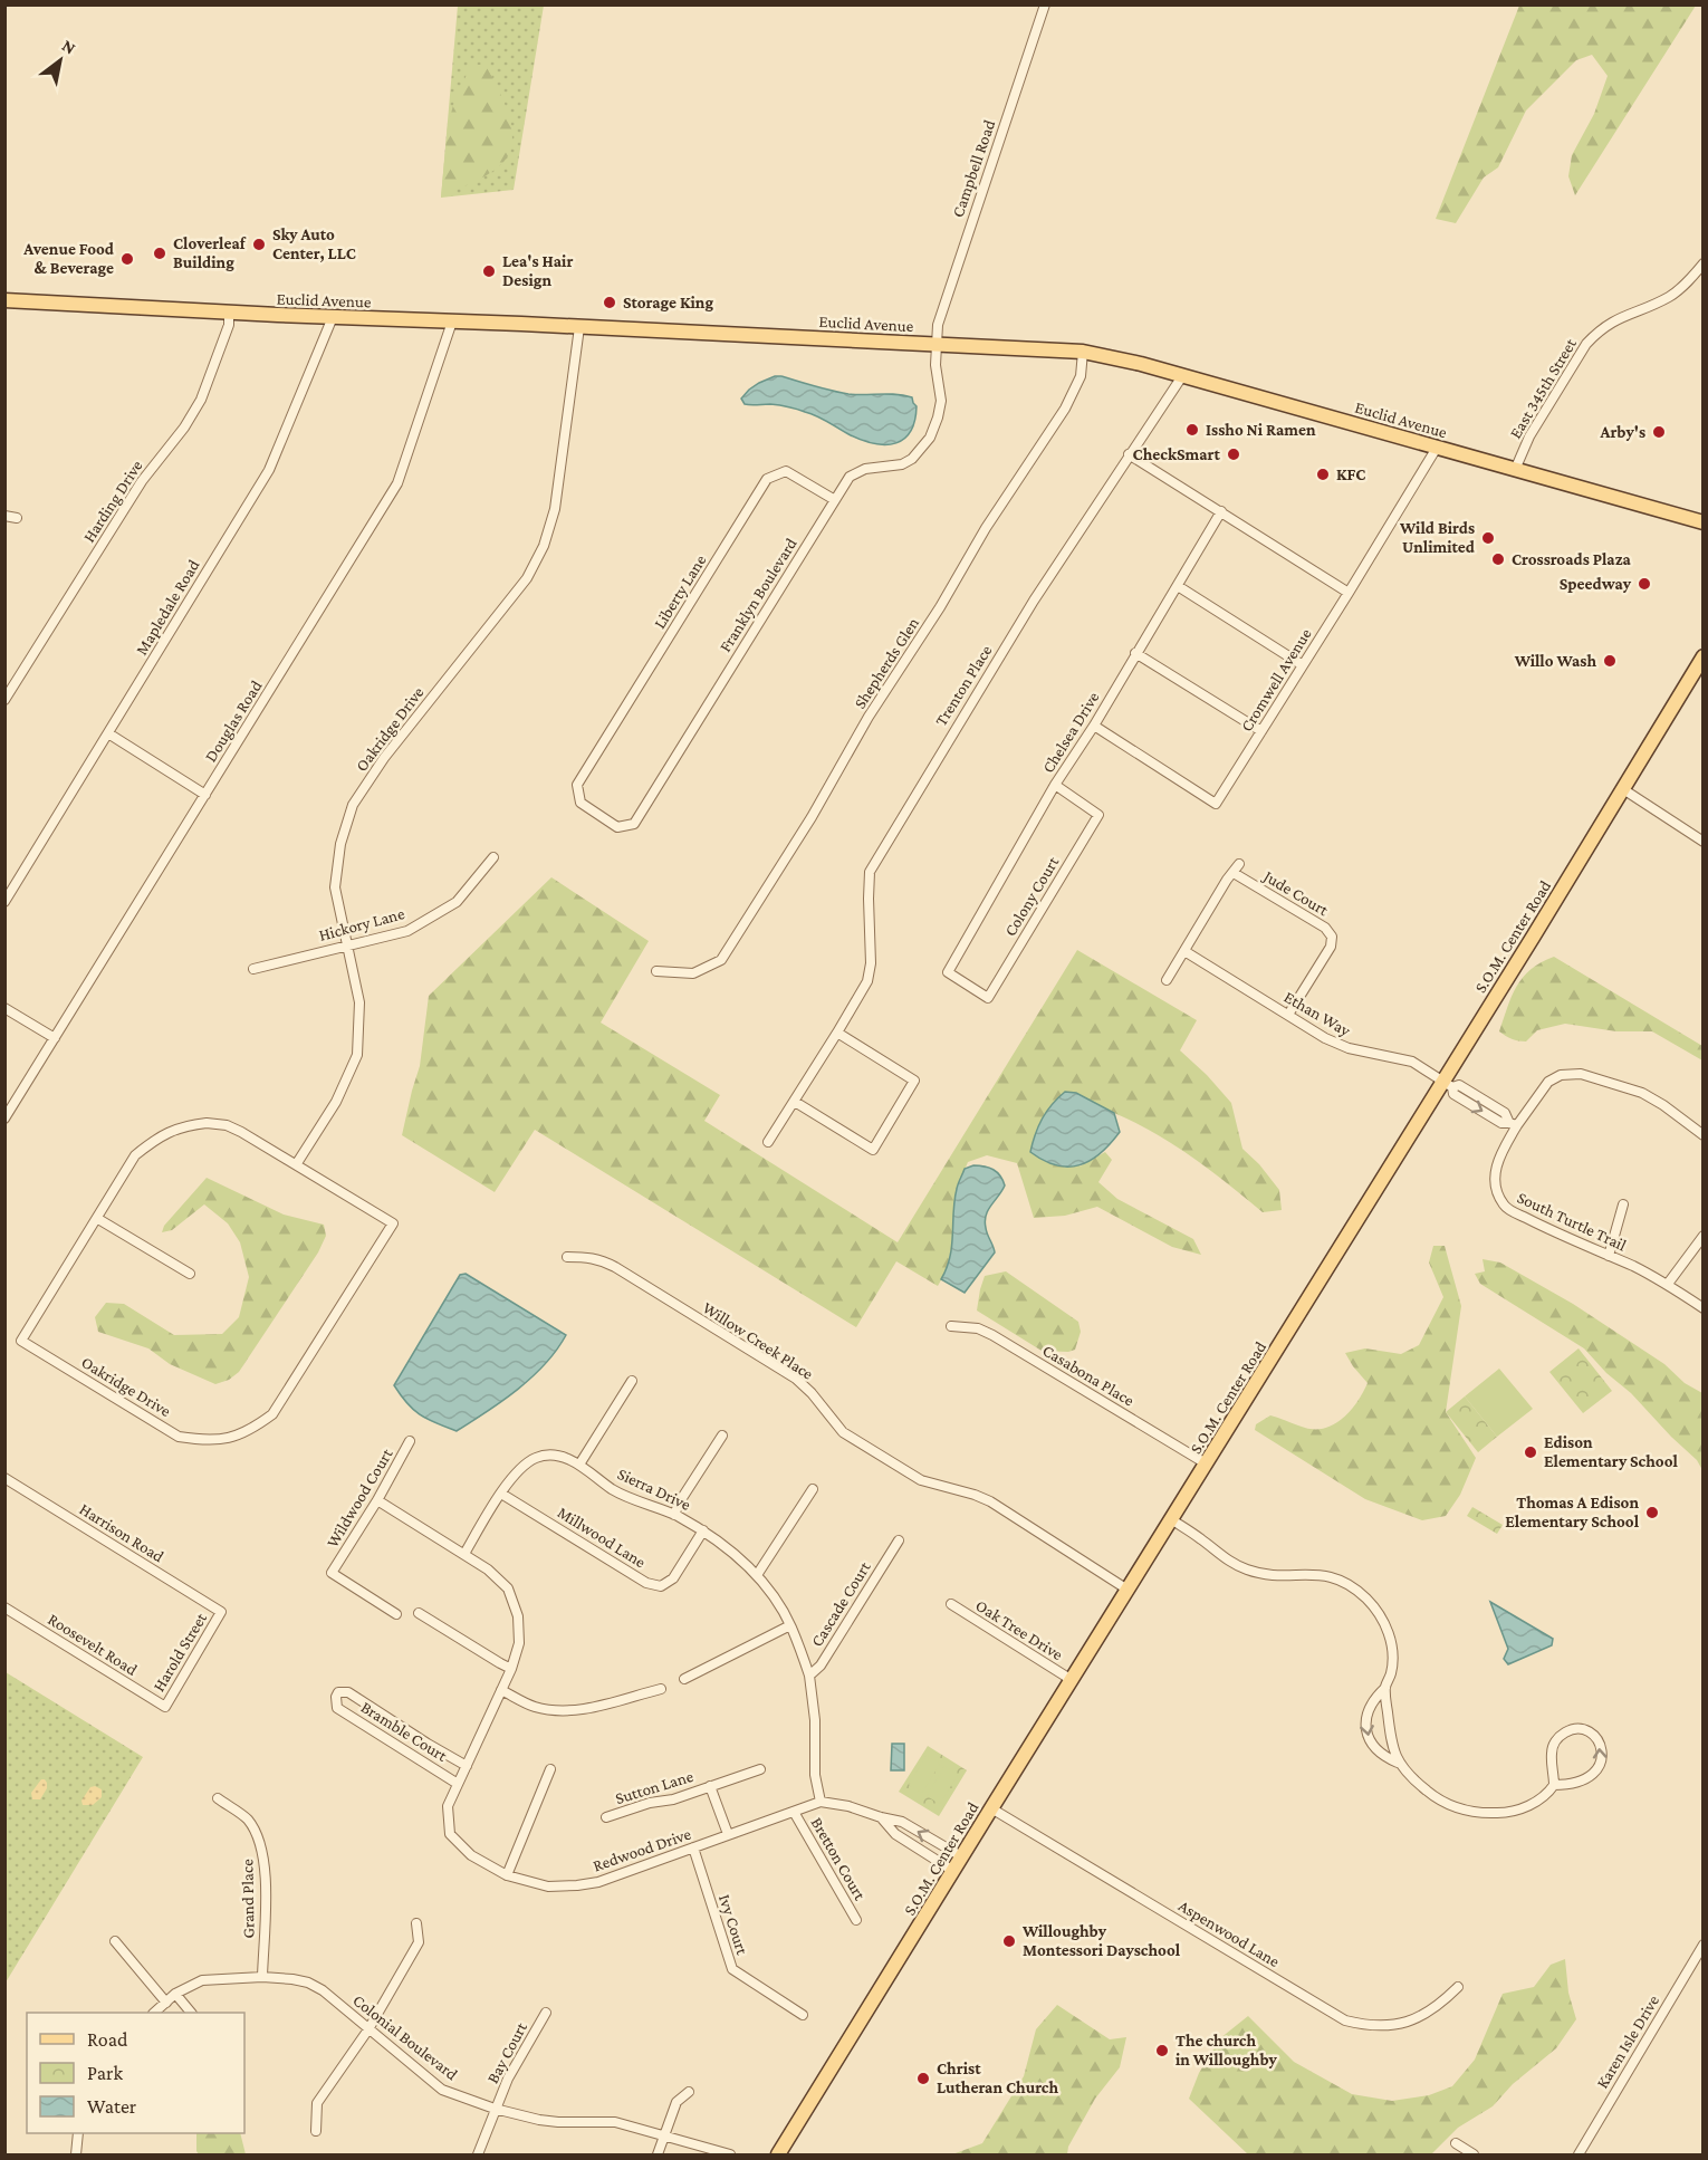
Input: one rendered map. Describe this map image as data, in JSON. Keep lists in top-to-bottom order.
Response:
{
  "streets": {
    "main road": ["Euclid Avenue", "S.O.M. Center Road"],
    "street": [
      "Campbell Road",
      "East 345th Street",
      "Harding Drive",
      "Liberty Lane",
      "Franklyn Boulevard",
      "Mapledale Road",
      "Shepherds Glen",
      "Cromwell Avenue",
      "Trenton Place",
      "Douglas Road",
      "Oakridge Drive",
      "Chelsea Drive",
      "Jude Court",
      "Colony Court",
      "Hickory Lane",
      "Ethan Way",
      "South Turtle Trail",
      "Willow Creek Place",
      "Casabona Place",
      "Sierra Drive",
      "Wildwood Court",
      "Harrison Road",
      "Millwood Lane",
      "Cascade Court",
      "Oak Tree Drive",
      "Roosevelt Road",
      "Harold Street",
      "Bramble Court",
      "Sutton Lane",
      "Redwood Drive",
      "Bretton Court",
      "Grand Place",
      "Ivy Court",
      "Aspenwood Lane",
      "Colonial Boulevard",
      "Karen Isle Drive",
      "Bay Court"
    ]
  },
  "crossings": [
    ["Campbell Road", "Euclid Avenue"],
    ["Campbell Road", "Franklyn Boulevard"],
    ["Euclid Avenue", "East 345th Street"],
    ["Euclid Avenue", "Harding Drive"],
    ["Euclid Avenue", "Franklyn Boulevard"],
    ["Euclid Avenue", "Mapledale Road"],
    ["Euclid Avenue", "Shepherds Glen"],
    ["Euclid Avenue", "Cromwell Avenue"],
    ["Euclid Avenue", "Trenton Place"],
    ["Euclid Avenue", "Douglas Road"],
    ["Euclid Avenue", "Oakridge Drive"],
    ["Liberty Lane", "Franklyn Boulevard"],
    ["Cromwell Avenue", "Chelsea Drive"],
    ["Oakridge Drive", "Hickory Lane"],
    ["Chelsea Drive", "Colony Court"],
    ["Jude Court", "Ethan Way"],
    ["S.O.M. Center Road", "Ethan Way"],
    ["S.O.M. Center Road", "Willow Creek Place"],
    ["S.O.M. Center Road", "Casabona Place"],
    ["S.O.M. Center Road", "Oak Tree Drive"],
    ["S.O.M. Center Road", "Aspenwood Lane"],
    ["Ethan Way", "South Turtle Trail"],
    ["Sierra Drive", "Millwood Lane"],
    ["Sierra Drive", "Cascade Court"],
    ["Harrison Road", "Harold Street"],
    ["Roosevelt Road", "Harold Street"],
    ["Bramble Court", "Redwood Drive"],
    ["Sutton Lane", "Redwood Drive"],
    ["Redwood Drive", "Bretton Court"],
    ["Redwood Drive", "Ivy Court"],
    ["Grand Place", "Colonial Boulevard"],
    ["Colonial Boulevard", "Bay Court"]
  ],
  "places": [
    "Sky Auto Center, LLC",
    "Cloverleaf Building",
    "Avenue Food & Beverage",
    "Lea's Hair Design",
    "Storage King",
    "Issho Ni Ramen",
    "Arby's",
    "CheckSmart",
    "KFC",
    "Wild Birds Unlimited",
    "Crossroads Plaza",
    "Speedway",
    "Willo Wash",
    "Edison Elementary School",
    "Thomas A Edison Elementary School",
    "Willoughby Montessori Dayschool",
    "The church in Willoughby",
    "Christ Lutheran Church"
  ],
  "legend": ["Road", "Park", "Water"],
  "north": "top right"
}
